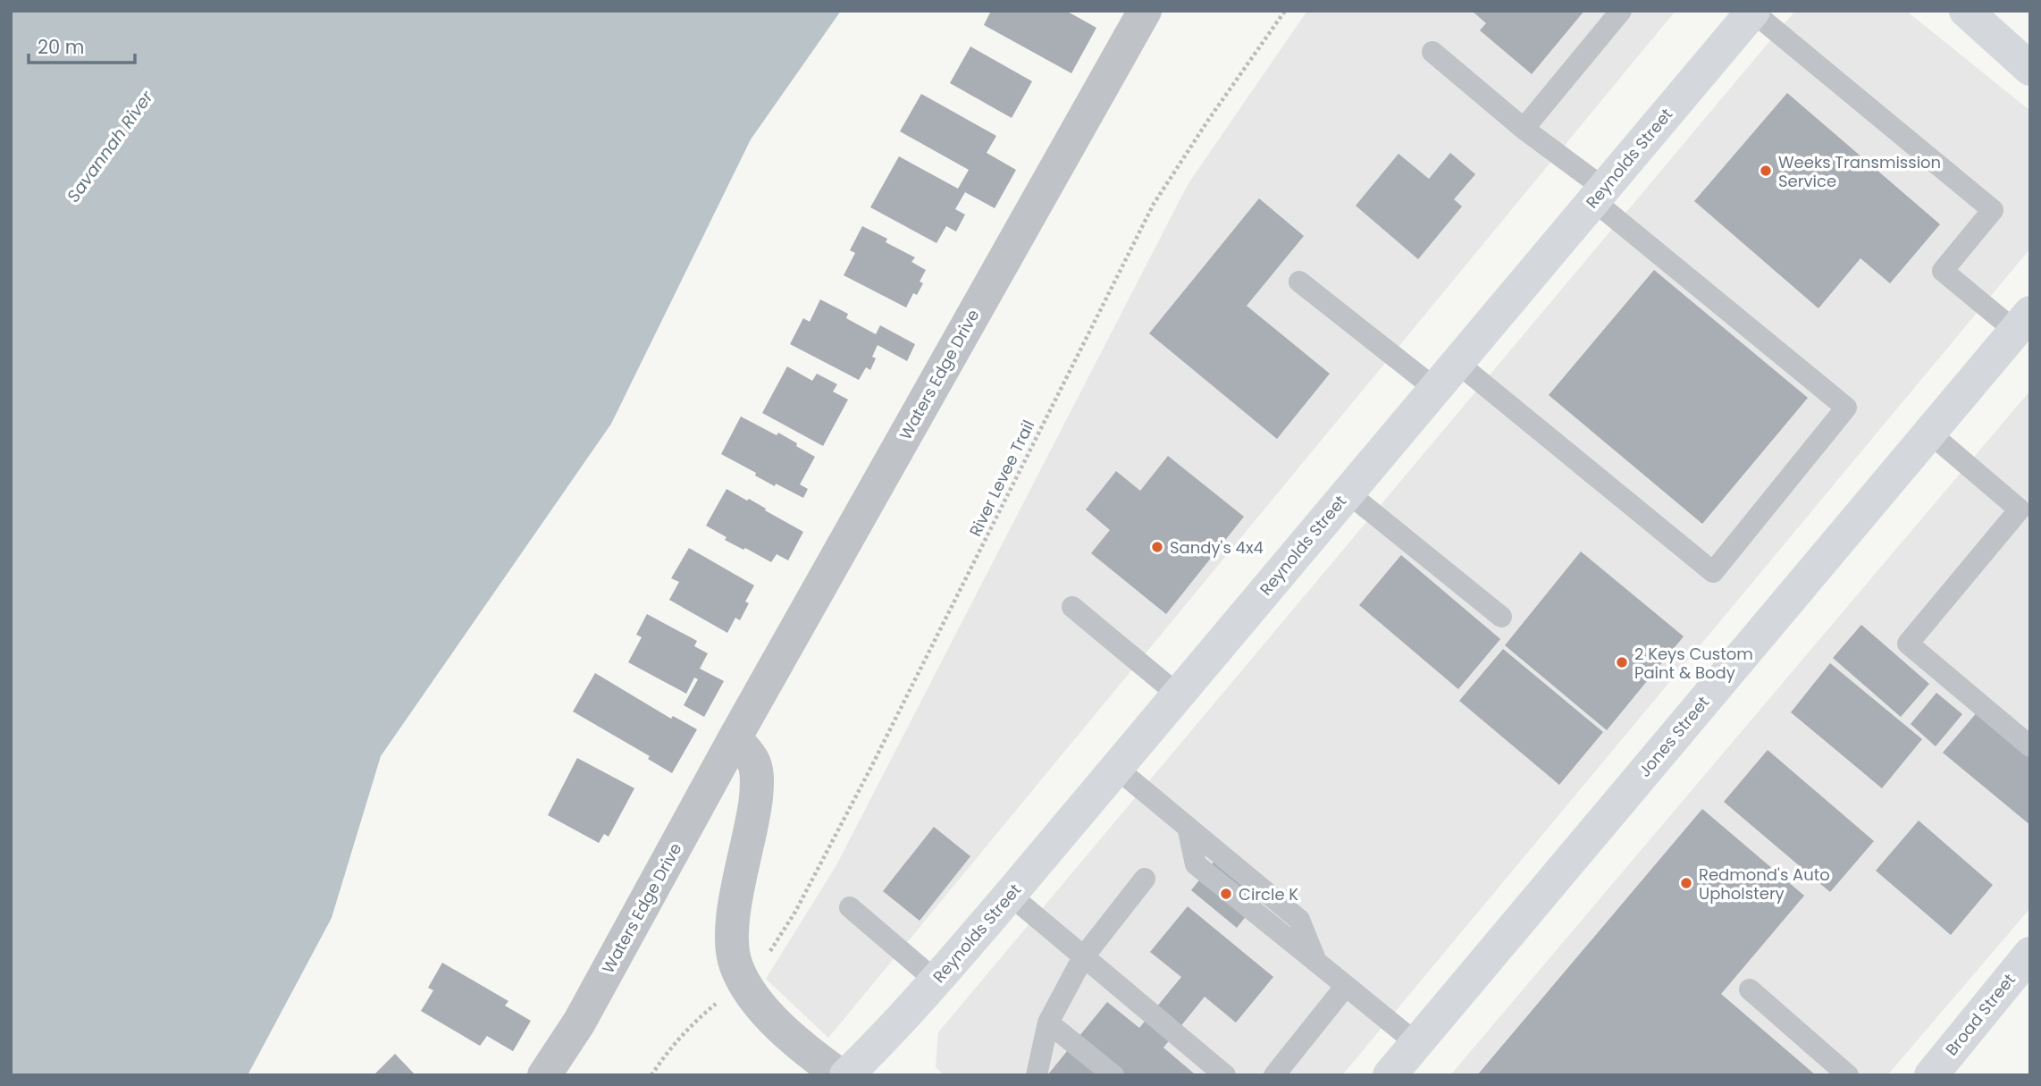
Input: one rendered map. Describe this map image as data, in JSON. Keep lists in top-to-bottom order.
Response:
{
  "streets": {
    "main road": ["Reynolds Street", "Jones Street", "Broad Street"],
    "street": ["Waters Edge Drive"],
    "path": ["River Levee Trail"]
  },
  "water": ["Savannah River"],
  "places": [
    "Weeks Transmission Service",
    "Sandy's 4x4",
    "2 Keys Custom Paint & Body",
    "Redmond's Auto Upholstery",
    "Circle K"
  ],
  "scale_bar": "20 m"
}
